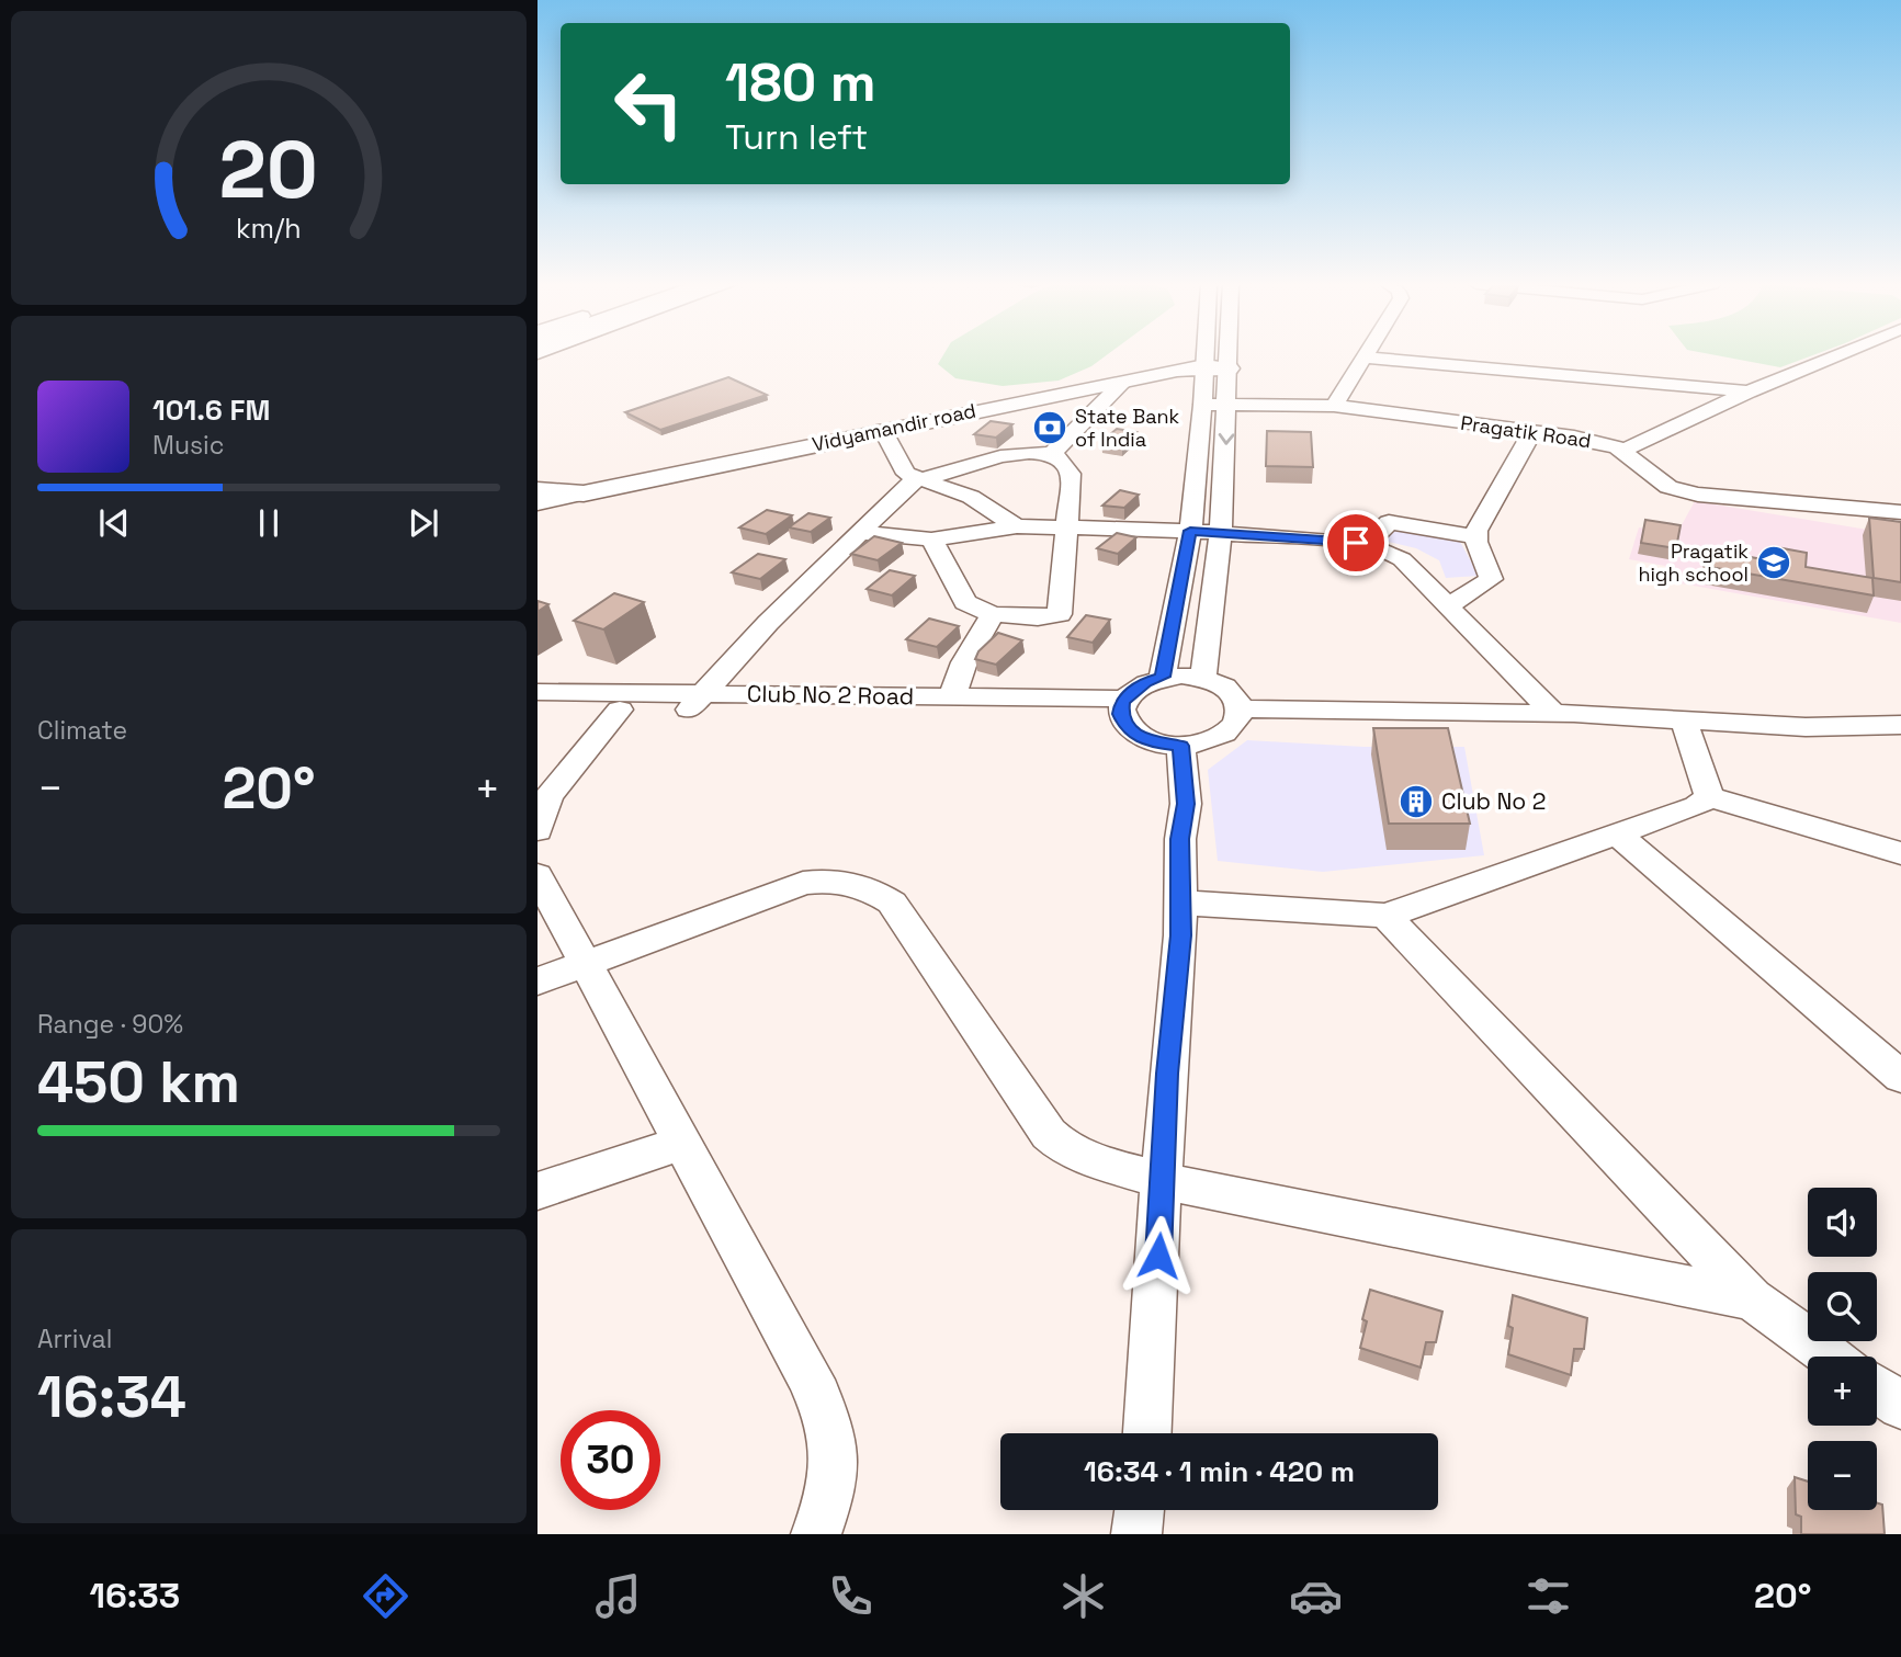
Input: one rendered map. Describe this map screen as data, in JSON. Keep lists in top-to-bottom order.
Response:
{
  "streets": {
    "main road": ["Vidyamandir road"],
    "street": ["Pragatik Road", "Club No 2 Road"]
  },
  "places": {
    "bank": ["State Bank of India"],
    "school or university": ["Pragatik high school"],
    "building": ["Club No 2"]
  },
  "page": {
    "turn": ["180 m", "Turn left"],
    "song": ["101.6 FM", "Music"],
    "tile": [
      "Climate",
      ["Range · 90%", "450 km"],
      ["Arrival", "16:34"]
    ],
    "heat": ["−", "20°", "+"],
    "map_buttons": ["+", "−"],
    "limit": "30",
    "trip": "16:34 · 1 min · 420 m",
    "tabs": ["16:33", "20°"],
    "gauge": ["20", "km/h"]
  }
}
